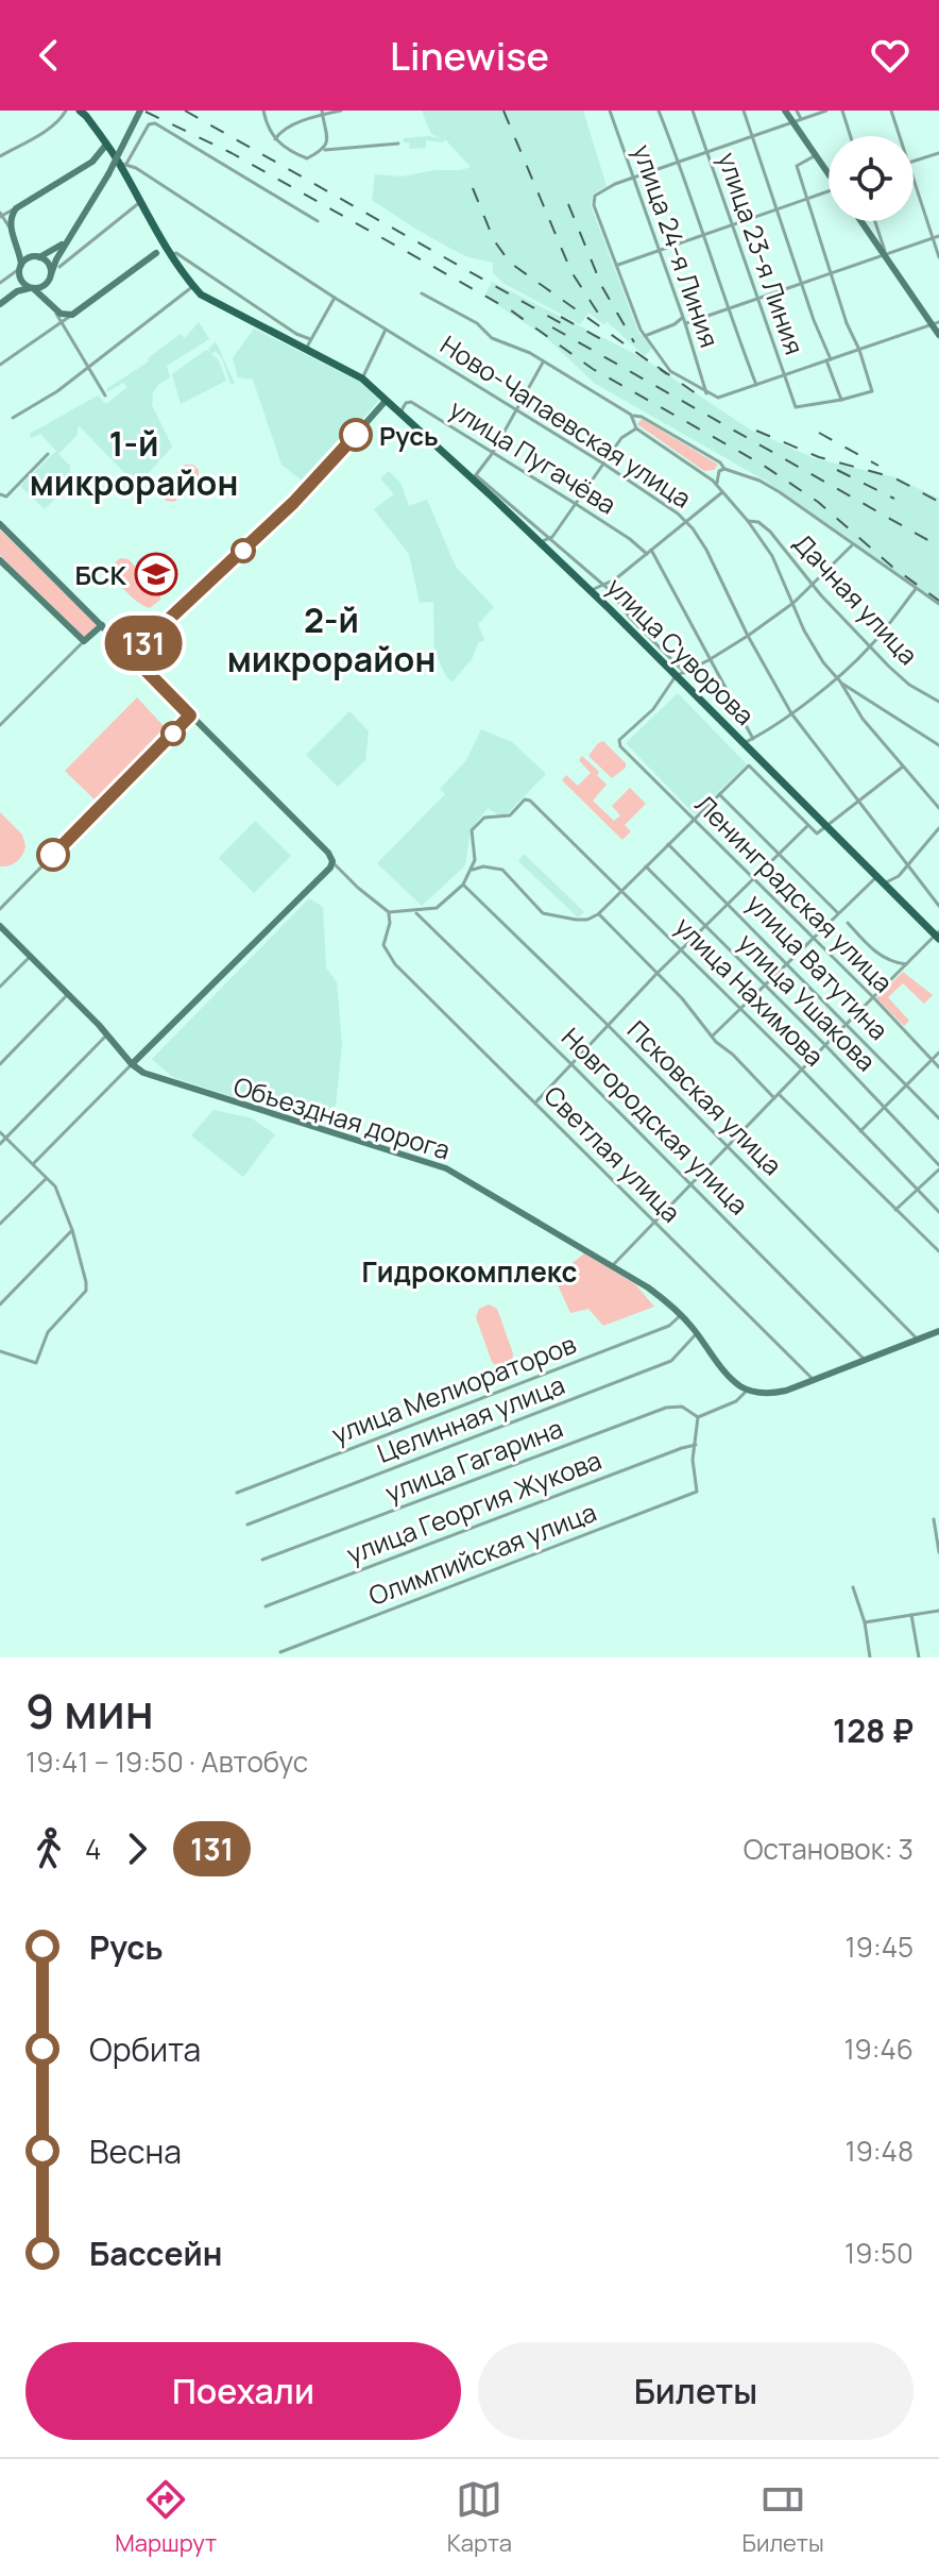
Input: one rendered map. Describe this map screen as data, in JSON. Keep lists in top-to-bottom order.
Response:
{
  "streets": {
    "main road": ["улица Суворова", "Объездная дорога"],
    "street": [
      "улица 24-я Линия",
      "улица 23-я Линия",
      "Ново-Чапаевская улица",
      "улица Пугачёва",
      "Дачная улица",
      "Ленинградская улица",
      "улица Ватутина",
      "улица Нахимова",
      "улица Ушакова",
      "Псковская улица",
      "Новгородская улица",
      "Светлая улица",
      "улица Мелиораторов",
      "Целинная улица",
      "улица Гагарина",
      "улица Георгия Жукова",
      "Олимпийская улица"
    ]
  },
  "crossings": [
    ["улица Пугачёва", "улица Суворова"],
    ["улица Суворова", "Ленинградская улица"],
    ["Объездная дорога", "улица Мелиораторов"],
    ["Объездная дорога", "Целинная улица"],
    ["улица Георгия Жукова", "Олимпийская улица"]
  ],
  "districts": ["1-й микрорайон", "2-й микрорайон", "Гидрокомплекс"],
  "places": {
    "other": ["Русь"],
    "school or university": ["БСК"]
  },
  "lines": ["bus line 131"],
  "page": {
    "header": "Linewise",
    "on_map": "131",
    "heading": ["9 мин", "19:41 – 19:50 · Автобус", "128 ₽"],
    "legs": ["4", "131", "Остановок: 3"],
    "list": [
      {
        "name": "Русь",
        "value": "19:45"
      },
      {
        "name": "Орбита",
        "value": "19:46"
      },
      {
        "name": "Весна",
        "value": "19:48"
      },
      {
        "name": "Бассейн",
        "value": "19:50"
      }
    ],
    "buttons": ["Поехали", "Билеты"],
    "tabs": ["Маршрут", "Карта", "Билеты"]
  }
}
